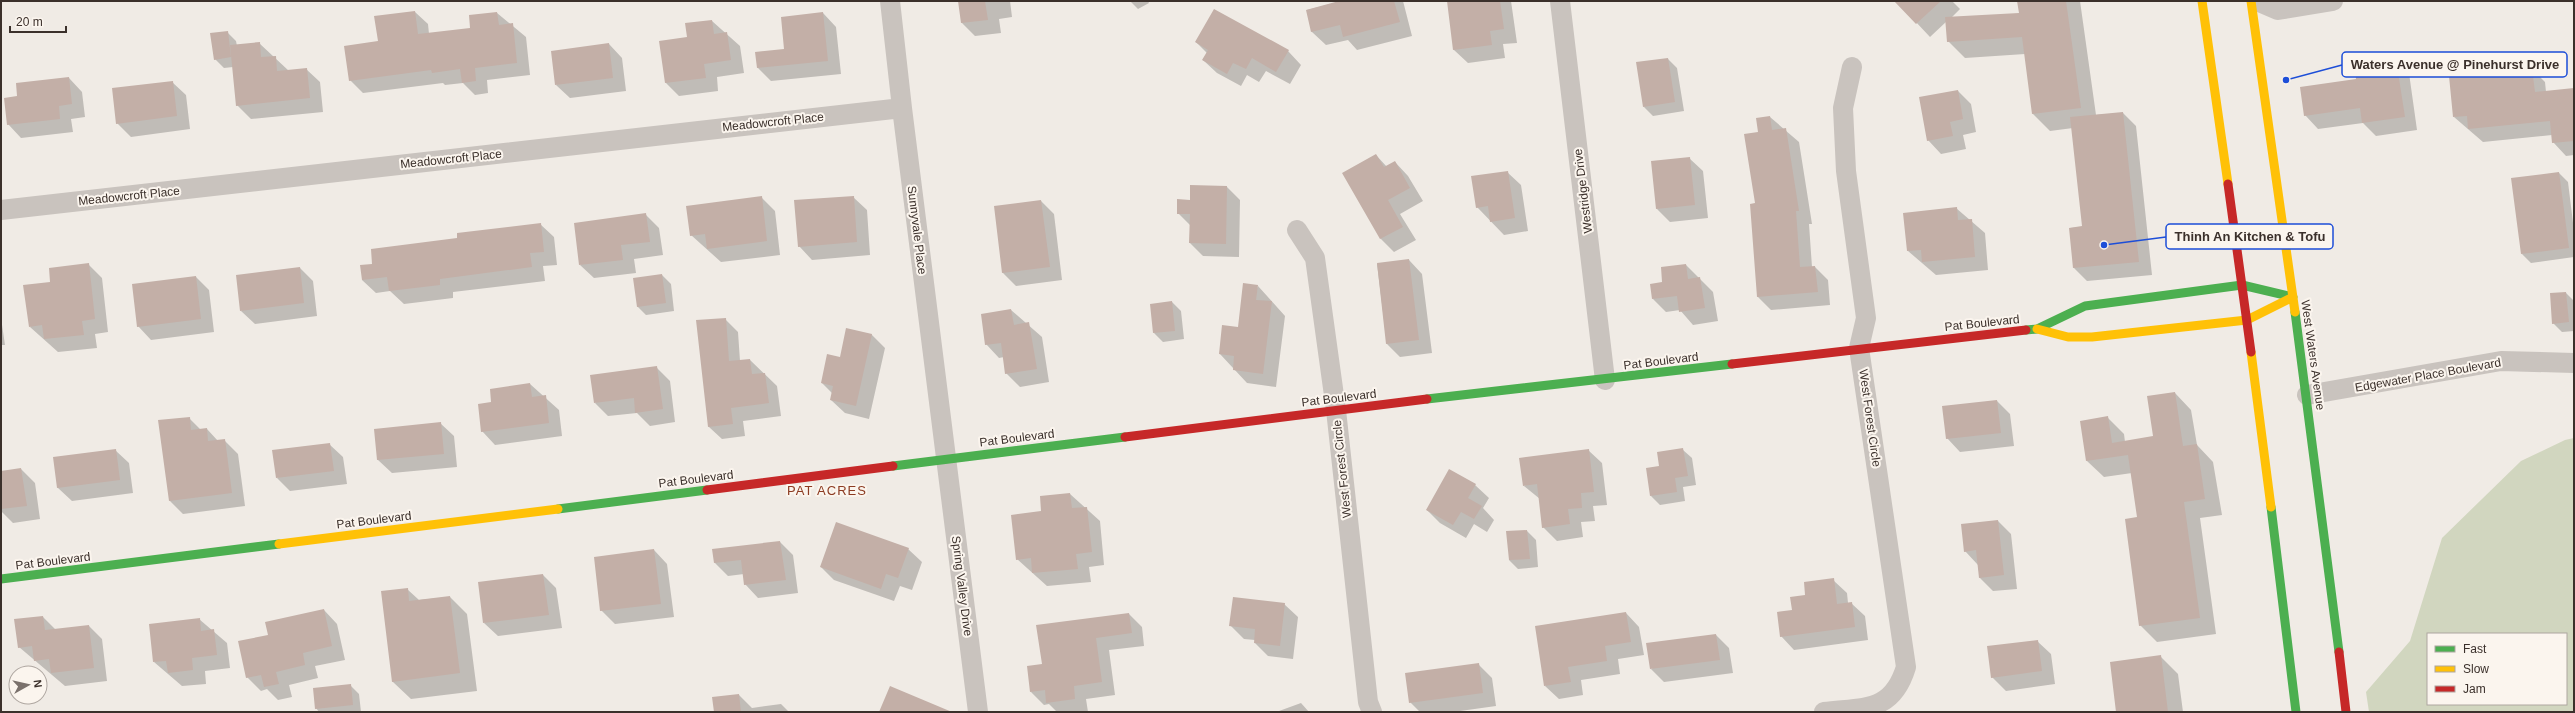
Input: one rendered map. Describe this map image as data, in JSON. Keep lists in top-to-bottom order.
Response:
{
  "streets": {
    "street": [
      "Meadowcroft Place",
      "Westridge Drive",
      "Sunnyvale Place",
      "Pat Boulevard",
      "West Waters Avenue",
      "Edgewater Place Boulevard",
      "West Forest Circle",
      "Spring Valley Drive"
    ]
  },
  "crossings": [
    ["Meadowcroft Place", "Sunnyvale Place"],
    ["Westridge Drive", "Pat Boulevard"],
    ["Sunnyvale Place", "Pat Boulevard"],
    ["Sunnyvale Place", "Spring Valley Drive"],
    ["Pat Boulevard", "West Forest Circle"],
    ["Pat Boulevard", "Spring Valley Drive"],
    ["West Waters Avenue", "Edgewater Place Boulevard"]
  ],
  "districts": ["PAT ACRES"],
  "places": ["Waters Avenue @ Pinehurst Drive", "Thinh An Kitchen & Tofu"],
  "legend": ["Fast", "Slow", "Jam"],
  "scale_bar": "20 m",
  "north": "right"
}
